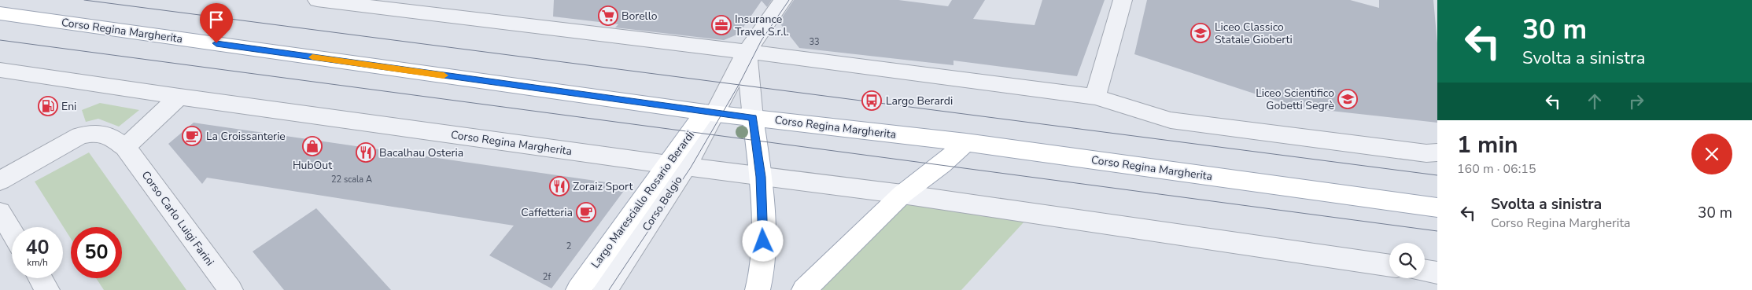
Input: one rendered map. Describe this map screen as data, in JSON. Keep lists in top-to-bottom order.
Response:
{
  "streets": {
    "main road": ["Corso Regina Margherita", "Largo Maresciallo Rosario Berardi"],
    "street": ["Corso Belgio", "Corso Carlo Luigi Farini"]
  },
  "crossings": [
    ["Corso Regina Margherita", "Largo Maresciallo Rosario Berardi"],
    ["Corso Regina Margherita", "Corso Belgio"],
    ["Largo Maresciallo Rosario Berardi", "Corso Belgio"]
  ],
  "places": {
    "supermarket": ["Borello"],
    "office": ["Insurance Travel S.r.l."],
    "school or university": ["Liceo Classico Statale Gioberti", "Liceo Scientifico Gobetti Segrè"],
    "bus stop": ["Largo Berardi"],
    "fuel station": ["Eni"],
    "cafe": ["La Croissanterie", "Caffetteria"],
    "shop": ["HubOut"],
    "restaurant": ["Bacalhau Osteria", "Zoraiz Sport"]
  },
  "house_numbers": [
    "33",
    "22 scala A",
    "2",
    "2f"
  ],
  "page": {
    "turn": ["30 m", "Svolta a sinistra"],
    "heading": ["1 min", "160 m · 06:15"],
    "list": [
      {
        "name": "Svolta a sinistra",
        "note": "Corso Regina Margherita",
        "value": "30 m"
      }
    ],
    "speed": "40 km/h",
    "limit": "50"
  }
}
